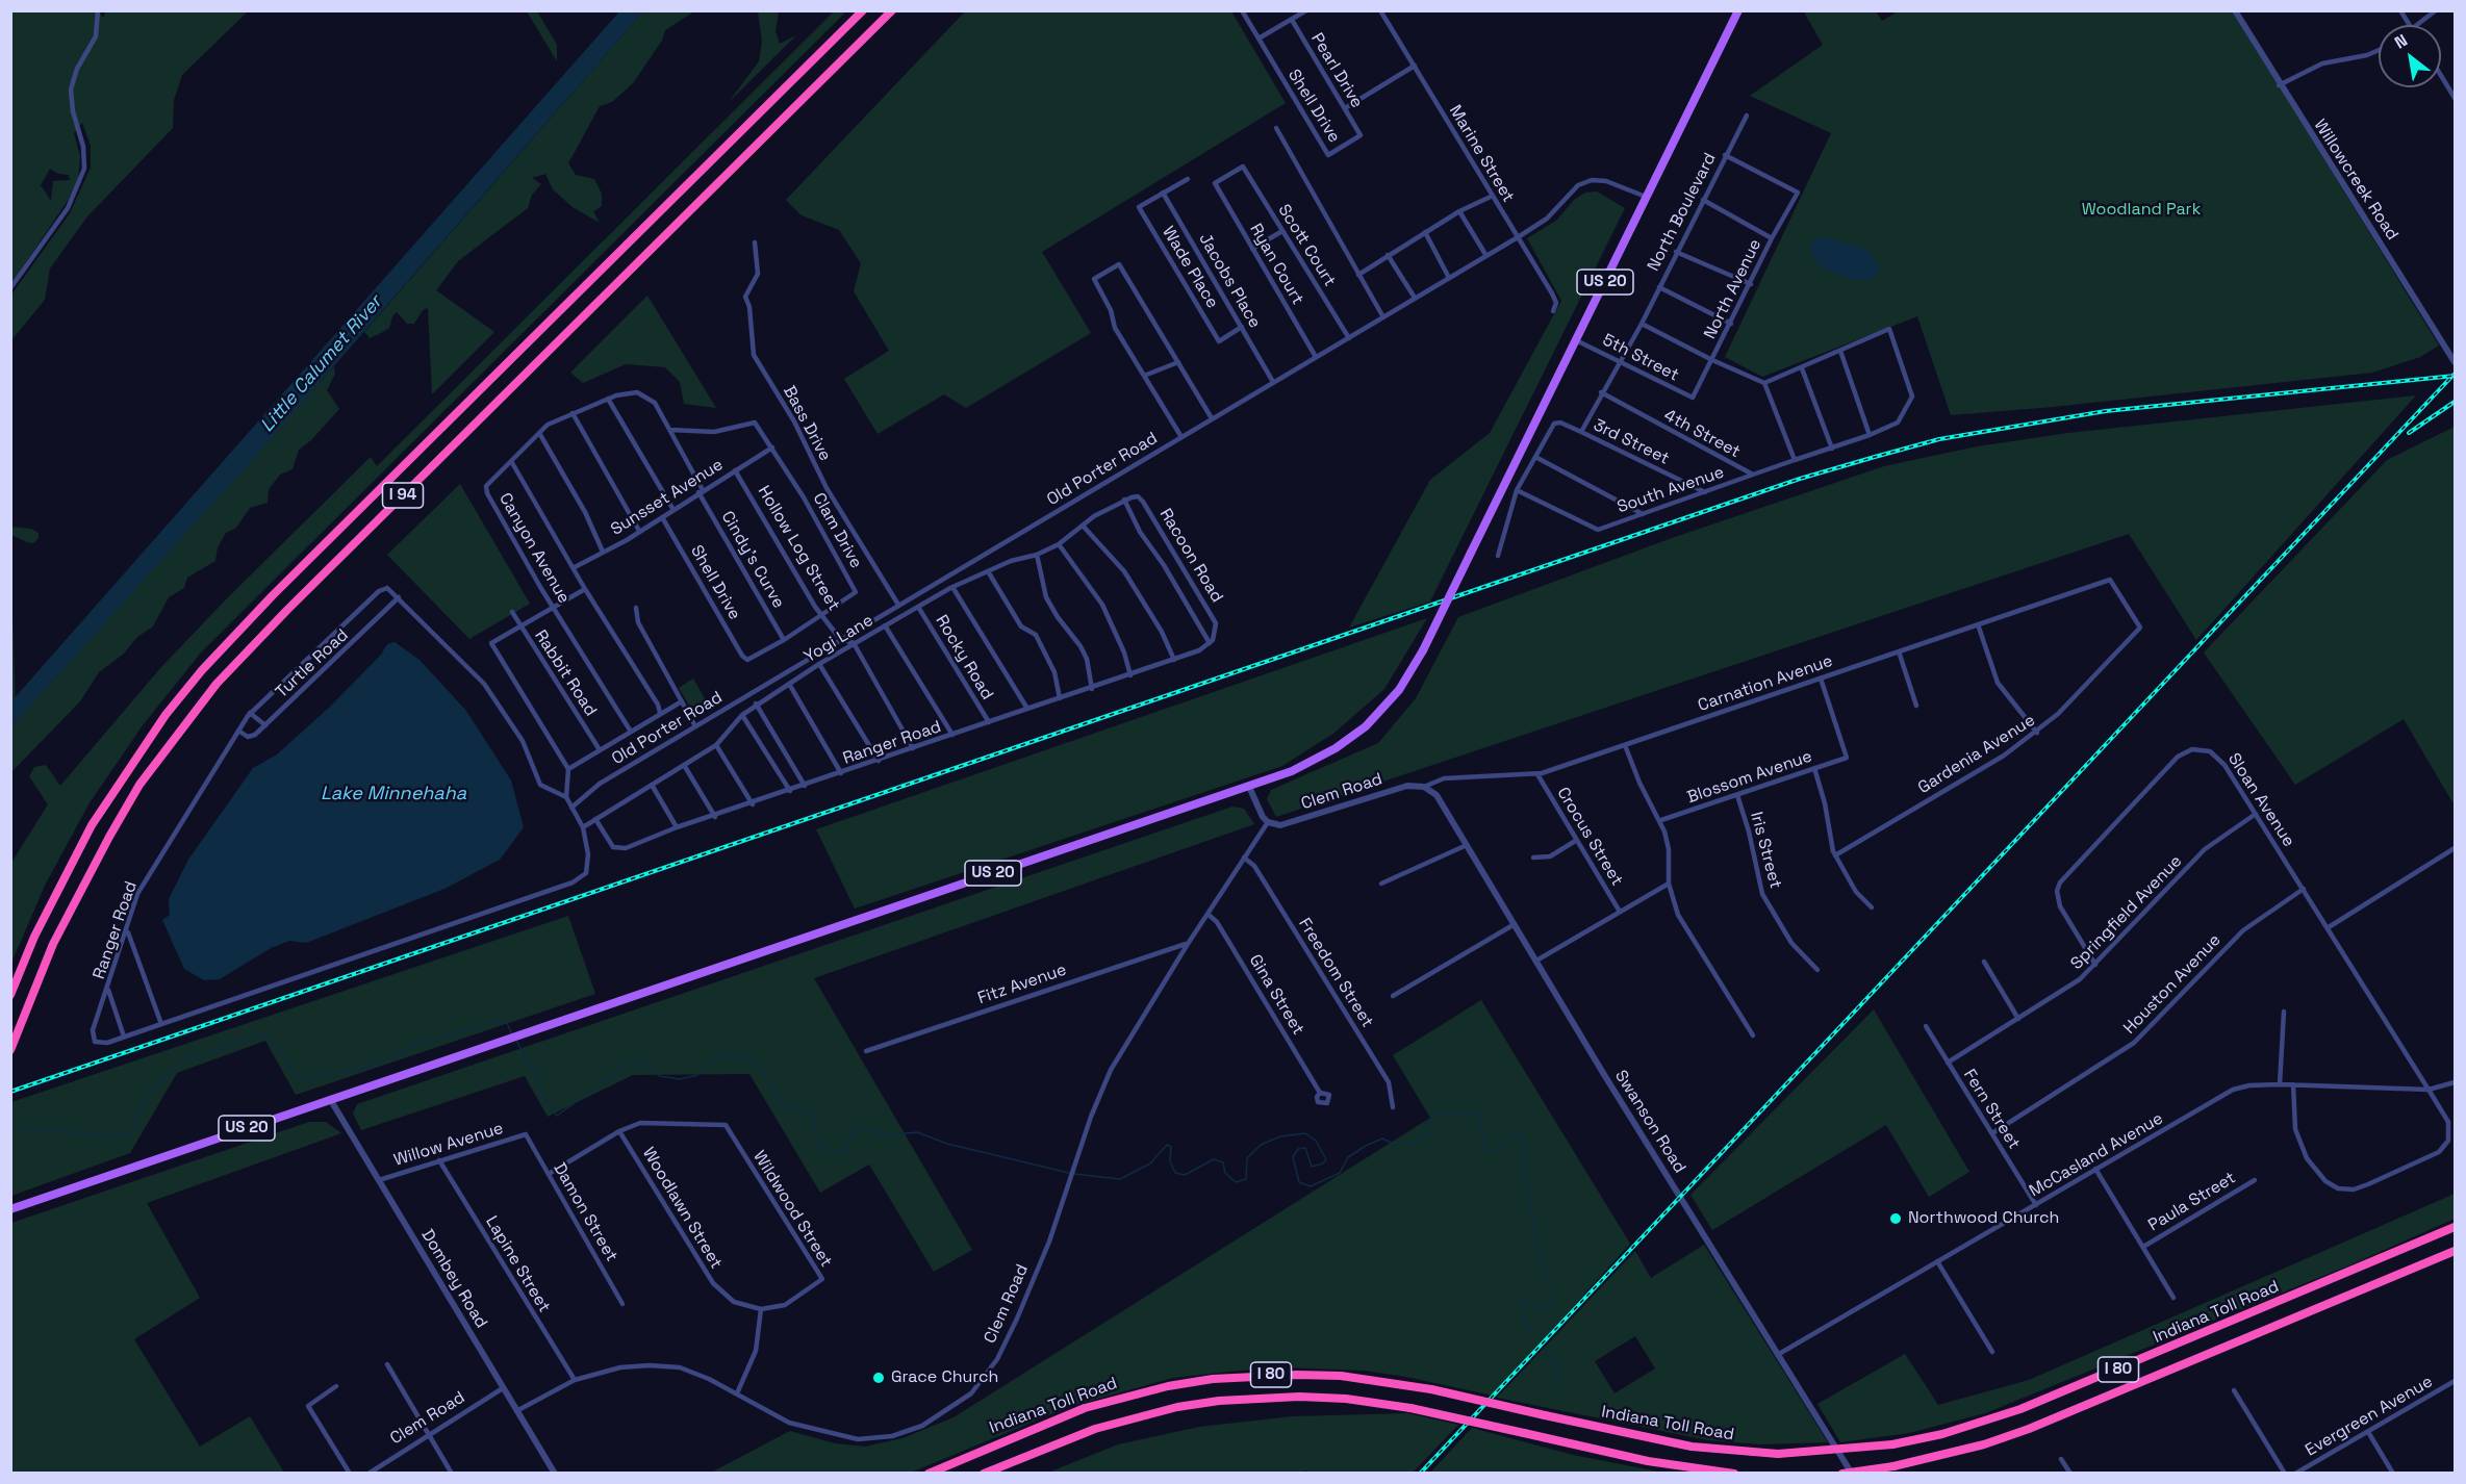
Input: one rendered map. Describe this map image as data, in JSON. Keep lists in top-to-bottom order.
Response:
{
  "streets": {
    "highway": ["I 94", "Indiana Toll Road", "I 80"],
    "main road": ["US 20"],
    "street": [
      "Pearl Drive",
      "Shell Drive",
      "Marine Street",
      "Willowcreek Road",
      "North Boulevard",
      "Scott Court",
      "Ryan Court",
      "Wade Place",
      "Jacobs Place",
      "North Avenue",
      "5th Street",
      "Bass Drive",
      "4th Street",
      "3rd Street",
      "Old Porter Road",
      "South Avenue",
      "Sunsset Avenue",
      "Clam Drive",
      "Canyon Avenue",
      "Hollow Log Street",
      "Racoon Road",
      "Cindy's Curve",
      "Yogi Lane",
      "Rocky Road",
      "Turtle Road",
      "Rabbit Road",
      "Carnation Avenue",
      "Ranger Road",
      "Gardenia Avenue",
      "Blossom Avenue",
      "Clem Road",
      "Sloan Avenue",
      "Crocus Street",
      "Iris Street",
      "Springfield Avenue",
      "Freedom Street",
      "Fitz Avenue",
      "Houston Avenue",
      "Gina Street",
      "Fern Street",
      "Swanson Road",
      "Willow Avenue",
      "McCasland Avenue",
      "Paula Street",
      "Woodlawn Street",
      "Wildwood Street",
      "Damon Street",
      "Lapine Street",
      "Dombey Road",
      "Evergreen Avenue"
    ]
  },
  "crossings": [
    ["Pearl Drive", "Shell Drive"],
    ["Shell Drive", "Sunsset Avenue"],
    ["Shell Drive", "Cindy's Curve"],
    ["Marine Street", "Old Porter Road"],
    ["North Boulevard", "North Avenue"],
    ["North Boulevard", "5th Street"],
    ["North Boulevard", "4th Street"],
    ["North Boulevard", "3rd Street"],
    ["Scott Court", "Ryan Court"],
    ["Scott Court", "Old Porter Road"],
    ["Ryan Court", "Old Porter Road"],
    ["Wade Place", "Jacobs Place"],
    ["Jacobs Place", "Old Porter Road"],
    ["US 20", "5th Street"],
    ["US 20", "Old Porter Road"],
    ["US 20", "Dombey Road"],
    ["North Avenue", "5th Street"],
    ["Bass Drive", "Old Porter Road"],
    ["4th Street", "South Avenue"],
    ["3rd Street", "South Avenue"],
    ["Old Porter Road", "Hollow Log Street"],
    ["Old Porter Road", "Ranger Road"],
    ["Sunsset Avenue", "Clam Drive"],
    ["Sunsset Avenue", "Canyon Avenue"],
    ["Sunsset Avenue", "Hollow Log Street"],
    ["Sunsset Avenue", "Cindy's Curve"],
    ["Clam Drive", "Hollow Log Street"],
    ["Canyon Avenue", "Cindy's Curve"],
    ["Racoon Road", "Yogi Lane"],
    ["Racoon Road", "Ranger Road"],
    ["Yogi Lane", "Rocky Road"],
    ["Yogi Lane", "Ranger Road"],
    ["Rocky Road", "Ranger Road"],
    ["Turtle Road", "Ranger Road"],
    ["Carnation Avenue", "Gardenia Avenue"],
    ["Carnation Avenue", "Blossom Avenue"],
    ["Carnation Avenue", "Clem Road"],
    ["Carnation Avenue", "Crocus Street"],
    ["Carnation Avenue", "Swanson Road"],
    ["Blossom Avenue", "Iris Street"],
    ["Clem Road", "Freedom Street"],
    ["Clem Road", "Fitz Avenue"],
    ["Clem Road", "Gina Street"],
    ["Clem Road", "Swanson Road"],
    ["Clem Road", "Lapine Street"],
    ["Clem Road", "Dombey Road"],
    ["Sloan Avenue", "Springfield Avenue"],
    ["Sloan Avenue", "Houston Avenue"],
    ["Sloan Avenue", "McCasland Avenue"],
    ["Springfield Avenue", "Fern Street"],
    ["Houston Avenue", "Fern Street"],
    ["Fern Street", "McCasland Avenue"],
    ["Swanson Road", "McCasland Avenue"],
    ["Willow Avenue", "Damon Street"],
    ["Willow Avenue", "Lapine Street"],
    ["Willow Avenue", "Dombey Road"],
    ["Woodlawn Street", "Wildwood Street"]
  ],
  "water": ["Little Calumet River", "Lake Minnehaha"],
  "parks": ["Woodland Park"],
  "places": ["Northwood Church", "Grace Church"],
  "north": "top left"
}
